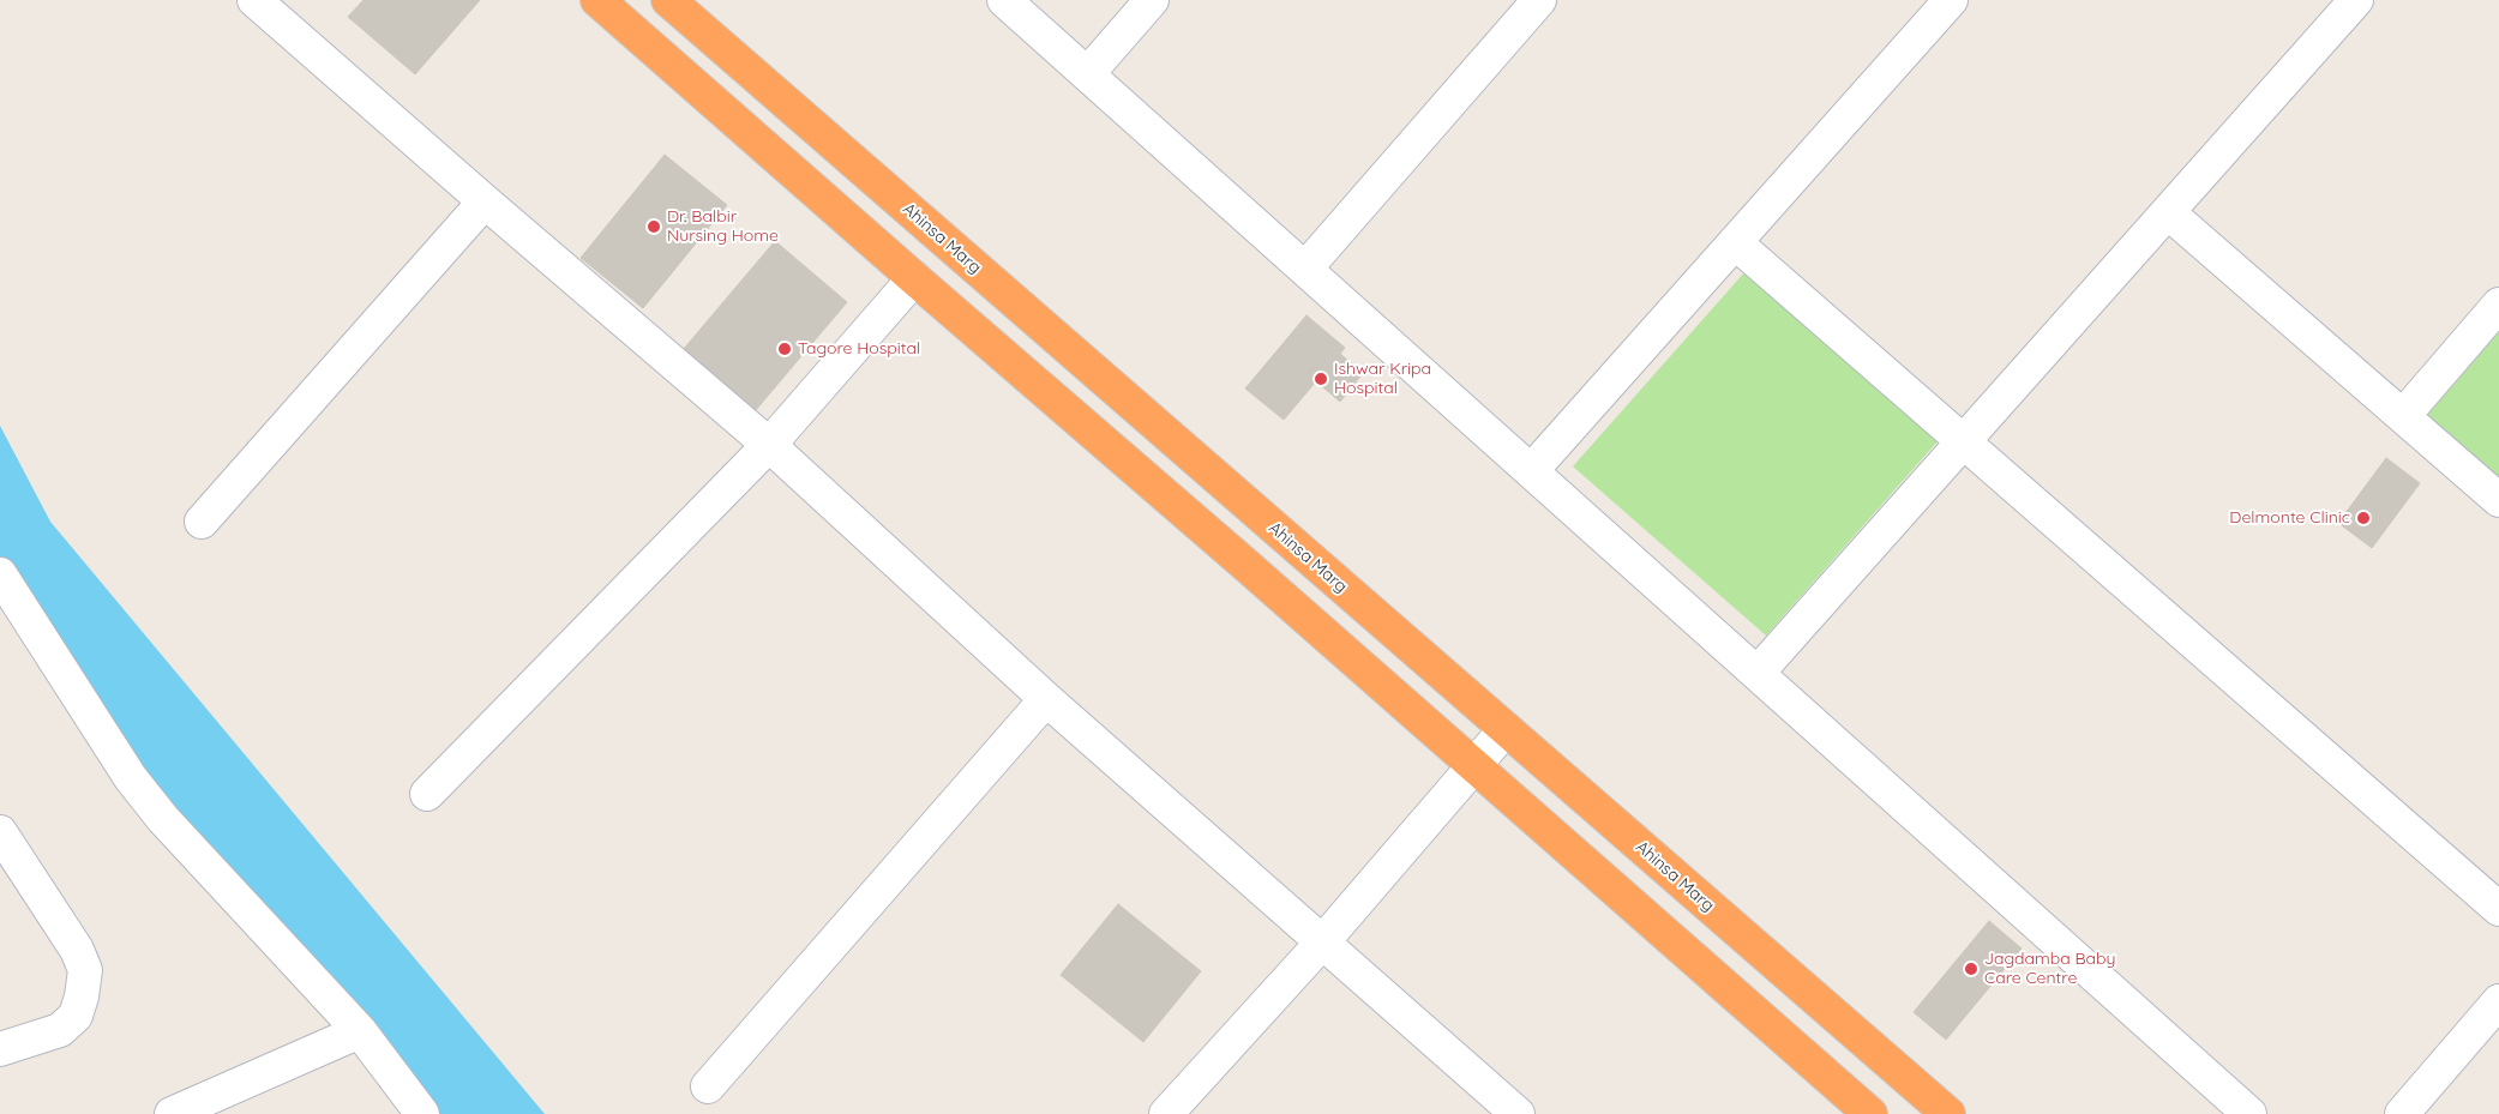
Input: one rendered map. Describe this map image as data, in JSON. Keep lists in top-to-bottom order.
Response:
{
  "streets": {
    "highway": ["Ahinsa Marg"]
  },
  "places": [
    "Dr. Balbir Nursing Home",
    "Tagore Hospital",
    "Ishwar Kripa Hospital",
    "Delmonte Clinic",
    "Jagdamba Baby Care Centre"
  ]
}
